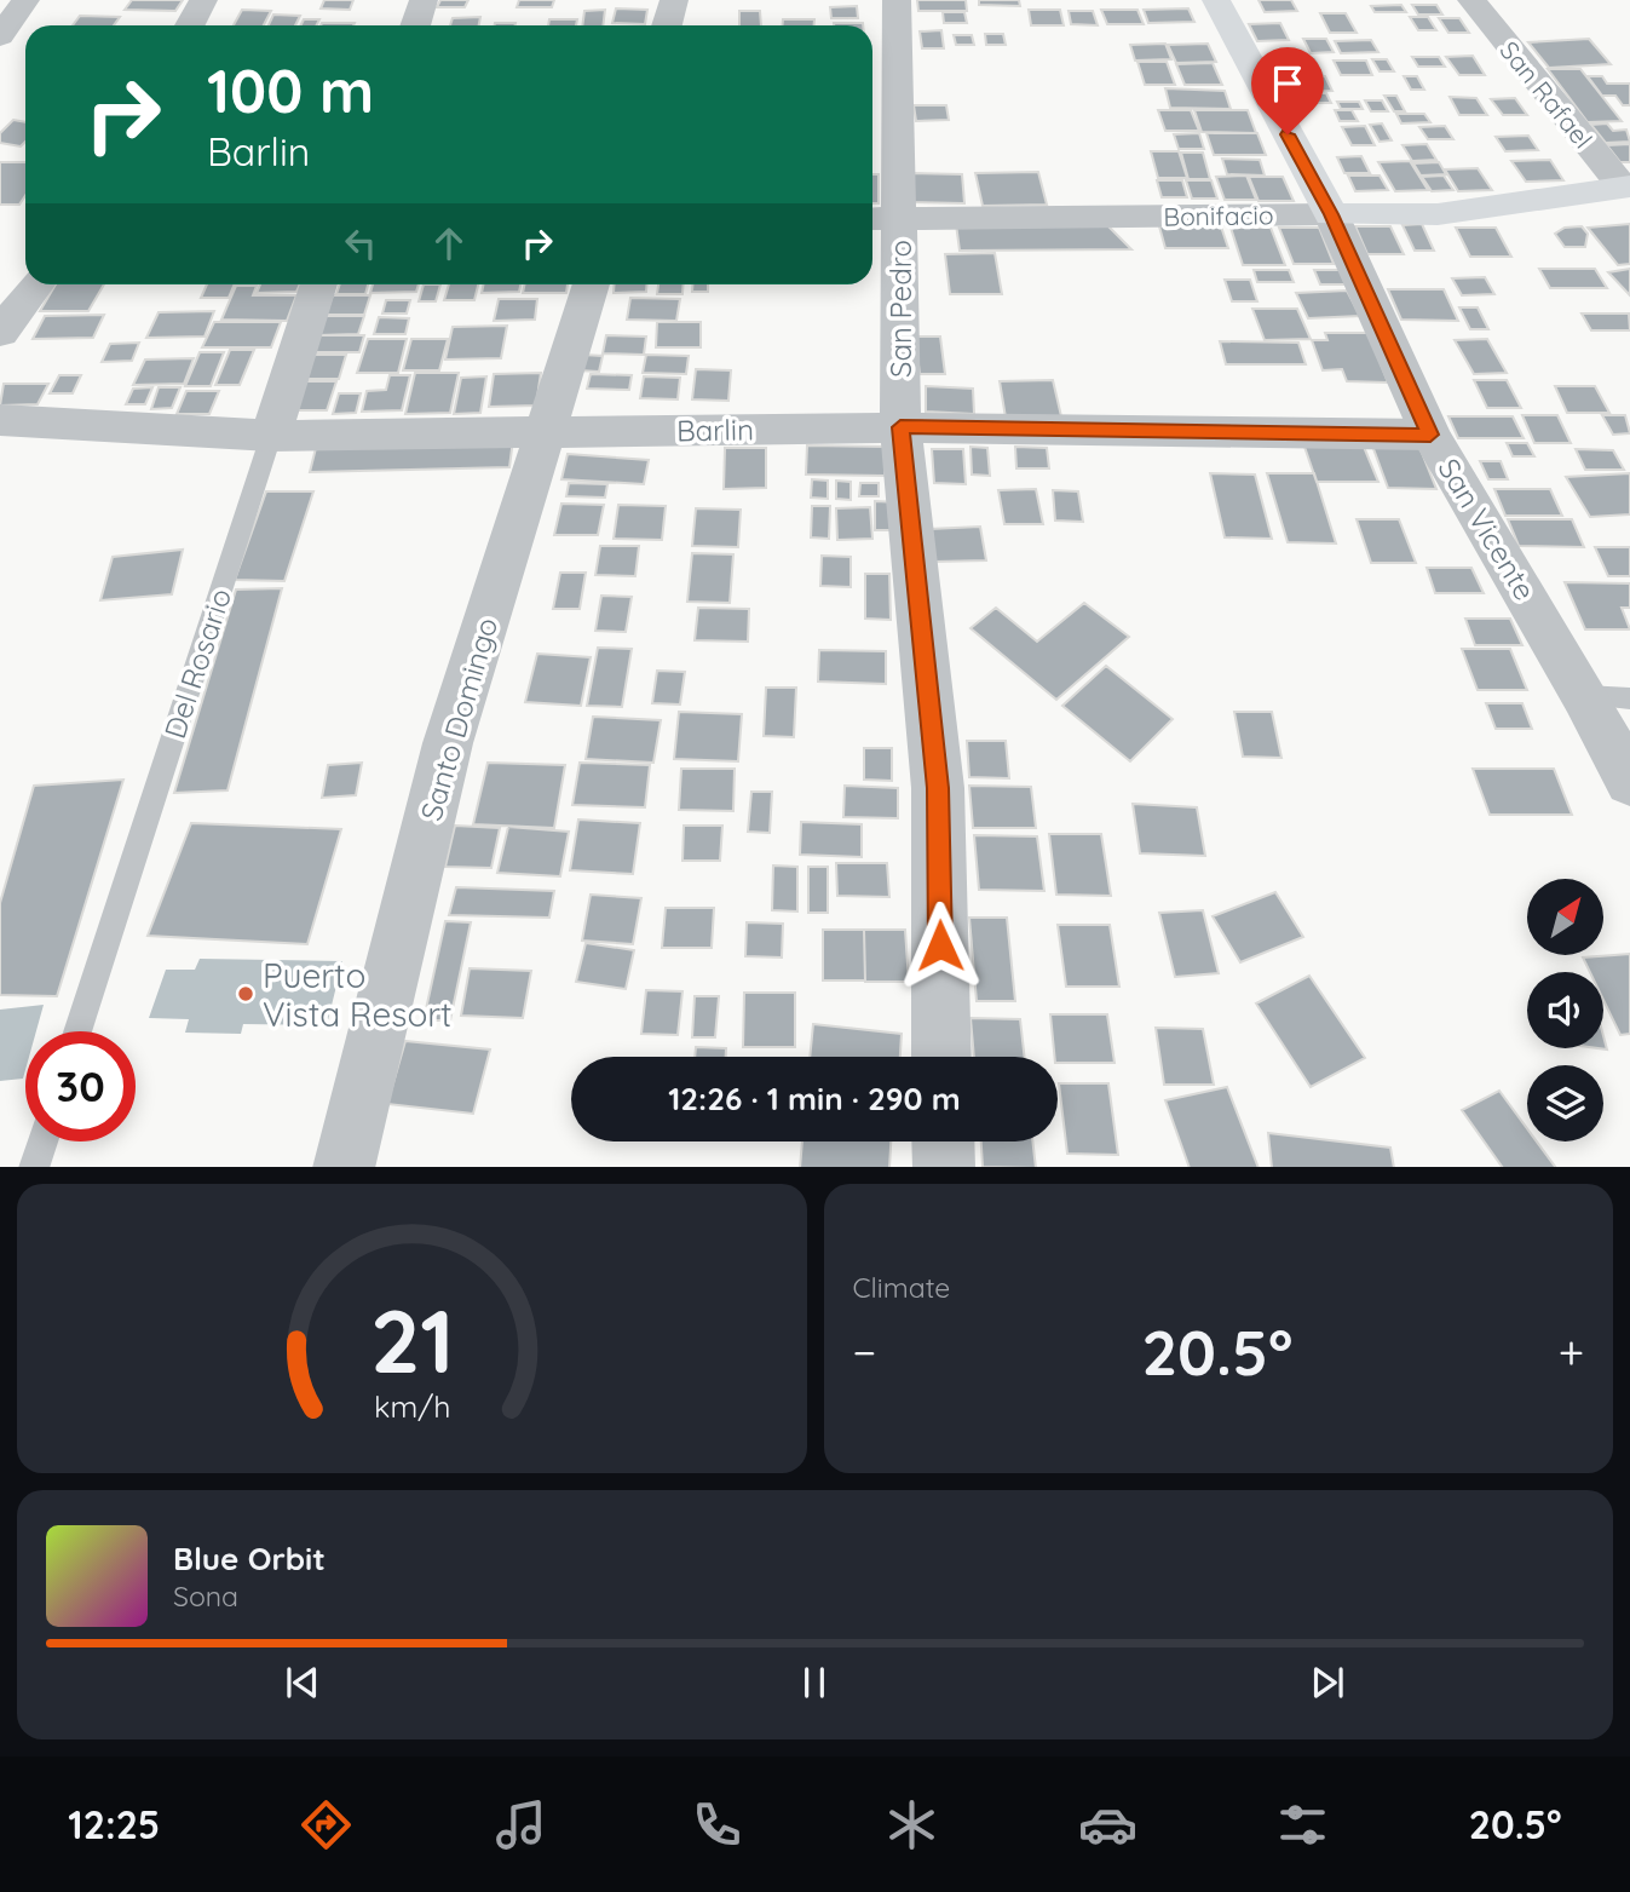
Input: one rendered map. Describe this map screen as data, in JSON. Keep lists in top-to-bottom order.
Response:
{
  "streets": {
    "main road": ["Bonifacio", "San Vicente"],
    "street": [
      "San Rafael",
      "San Pedro",
      "Barlin",
      "Del Rosario",
      "Santo Domingo"
    ]
  },
  "crossings": [
    ["San Rafael", "Bonifacio"],
    ["Bonifacio", "San Pedro"],
    ["Bonifacio", "San Vicente"],
    ["San Pedro", "Barlin"],
    ["Barlin", "San Vicente"],
    ["Barlin", "Del Rosario"],
    ["Barlin", "Santo Domingo"]
  ],
  "places": ["Puerto Vista Resort"],
  "north": "top right",
  "page": {
    "turn": ["100 m", "Barlin"],
    "limit": "30",
    "trip": "12:26 · 1 min · 290 m",
    "tile": "Climate",
    "heat": ["−", "20.5°", "+"],
    "song": ["Blue Orbit", "Sona"],
    "tabs": ["12:25", "20.5°"],
    "gauge": ["21", "km/h"]
  }
}
